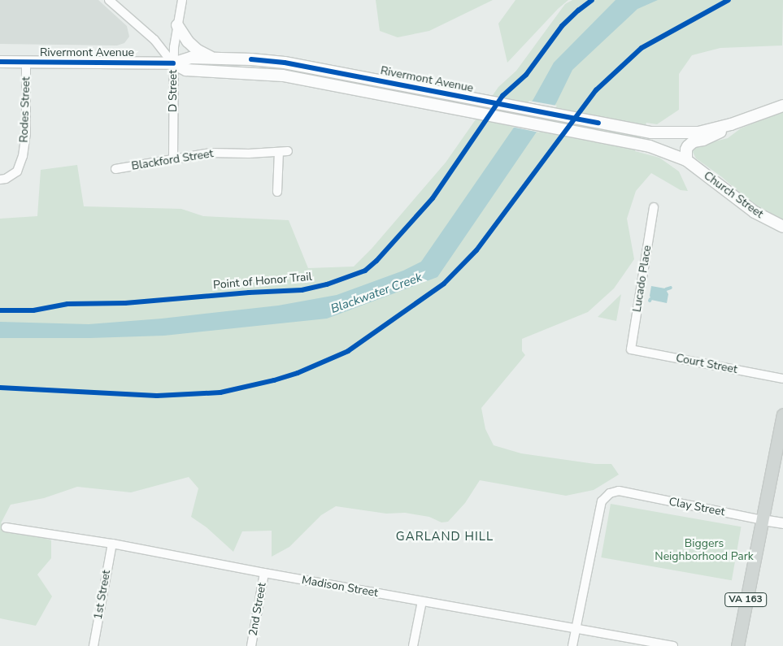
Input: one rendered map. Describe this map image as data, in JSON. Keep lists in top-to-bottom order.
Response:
{
  "streets": {
    "main road": ["Rivermont Avenue", "Church Street", "VA 163"],
    "street": [
      "D Street",
      "Rodes Street",
      "Blackford Street",
      "Lucado Place",
      "Court Street",
      "Clay Street",
      "Madison Street",
      "1st Street",
      "2nd Street"
    ],
    "cycle path": ["Point of Honor Trail"]
  },
  "crossings": [
    ["Rivermont Avenue", "D Street"],
    ["Rivermont Avenue", "Rodes Street"],
    ["Rivermont Avenue", "Church Street"],
    ["D Street", "Blackford Street"],
    ["Lucado Place", "Court Street"],
    ["Clay Street", "Madison Street"],
    ["Clay Street", "VA 163"],
    ["Madison Street", "1st Street"],
    ["Madison Street", "2nd Street"]
  ],
  "districts": ["GARLAND HILL"],
  "water": ["Blackwater Creek"],
  "parks": ["Biggers Neighborhood Park"]
}
